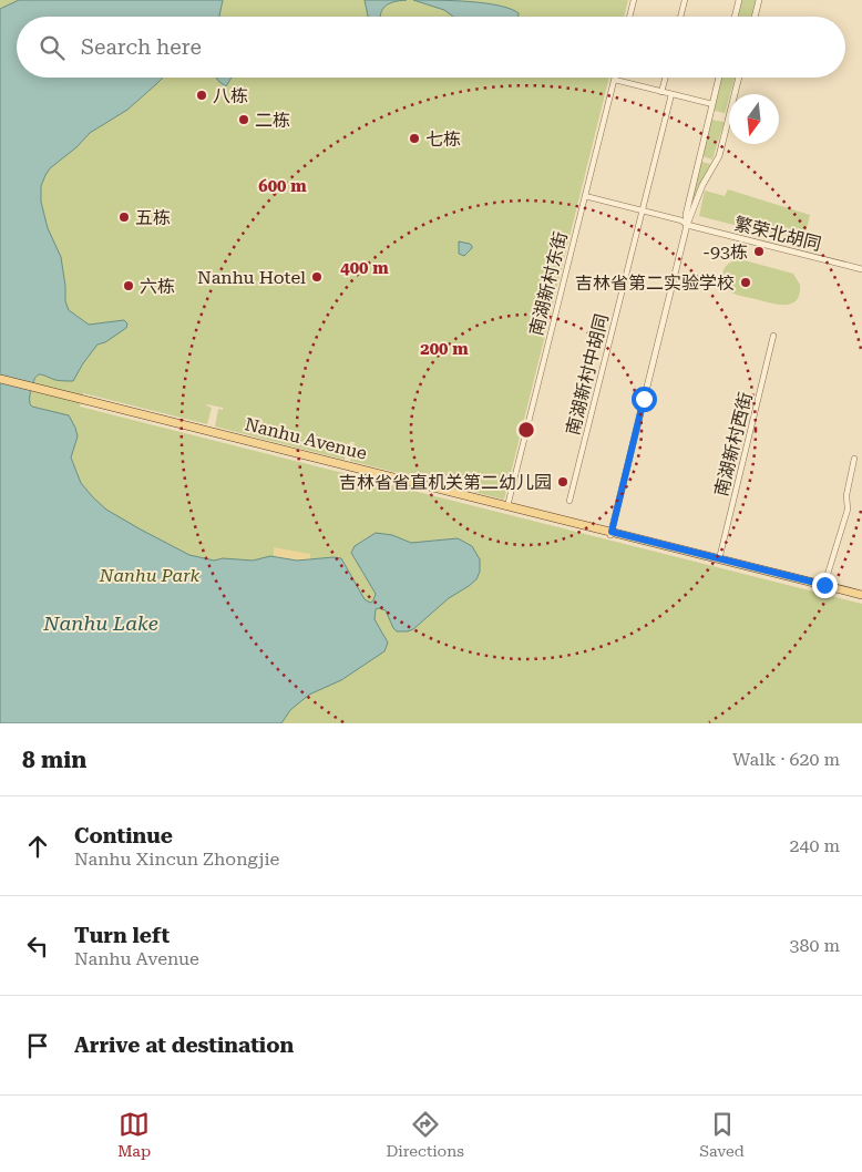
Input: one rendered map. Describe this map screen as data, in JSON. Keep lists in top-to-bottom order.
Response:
{
  "streets": {
    "main road": ["Nanhu Avenue"],
    "street": [
      "繁荣北胡同",
      "南湖新村东街",
      "南湖新村中胡同",
      "南湖新村西街"
    ]
  },
  "crossings": [
    ["南湖新村东街", "Nanhu Avenue"],
    ["Nanhu Avenue", "南湖新村西街"]
  ],
  "water": ["Nanhu Lake"],
  "parks": ["Nanhu Park"],
  "places": [
    "八栋",
    "二栋",
    "七栋",
    "五栋",
    "-93栋",
    "Nanhu Hotel",
    "吉林省第二实验学校",
    "六栋",
    "吉林省省直机关第二幼儿园"
  ],
  "north": "bottom",
  "page": {
    "search": "Search here",
    "heading": ["8 min", "Walk · 620 m"],
    "list": [
      ["Continue", "Nanhu Xincun Zhongjie", "240 m"],
      ["Turn left", "Nanhu Avenue", "380 m"],
      "Arrive at destination"
    ],
    "nav": ["Map", "Directions", "Saved"]
  },
  "rings": ["600 m", "400 m", "200 m"]
}
